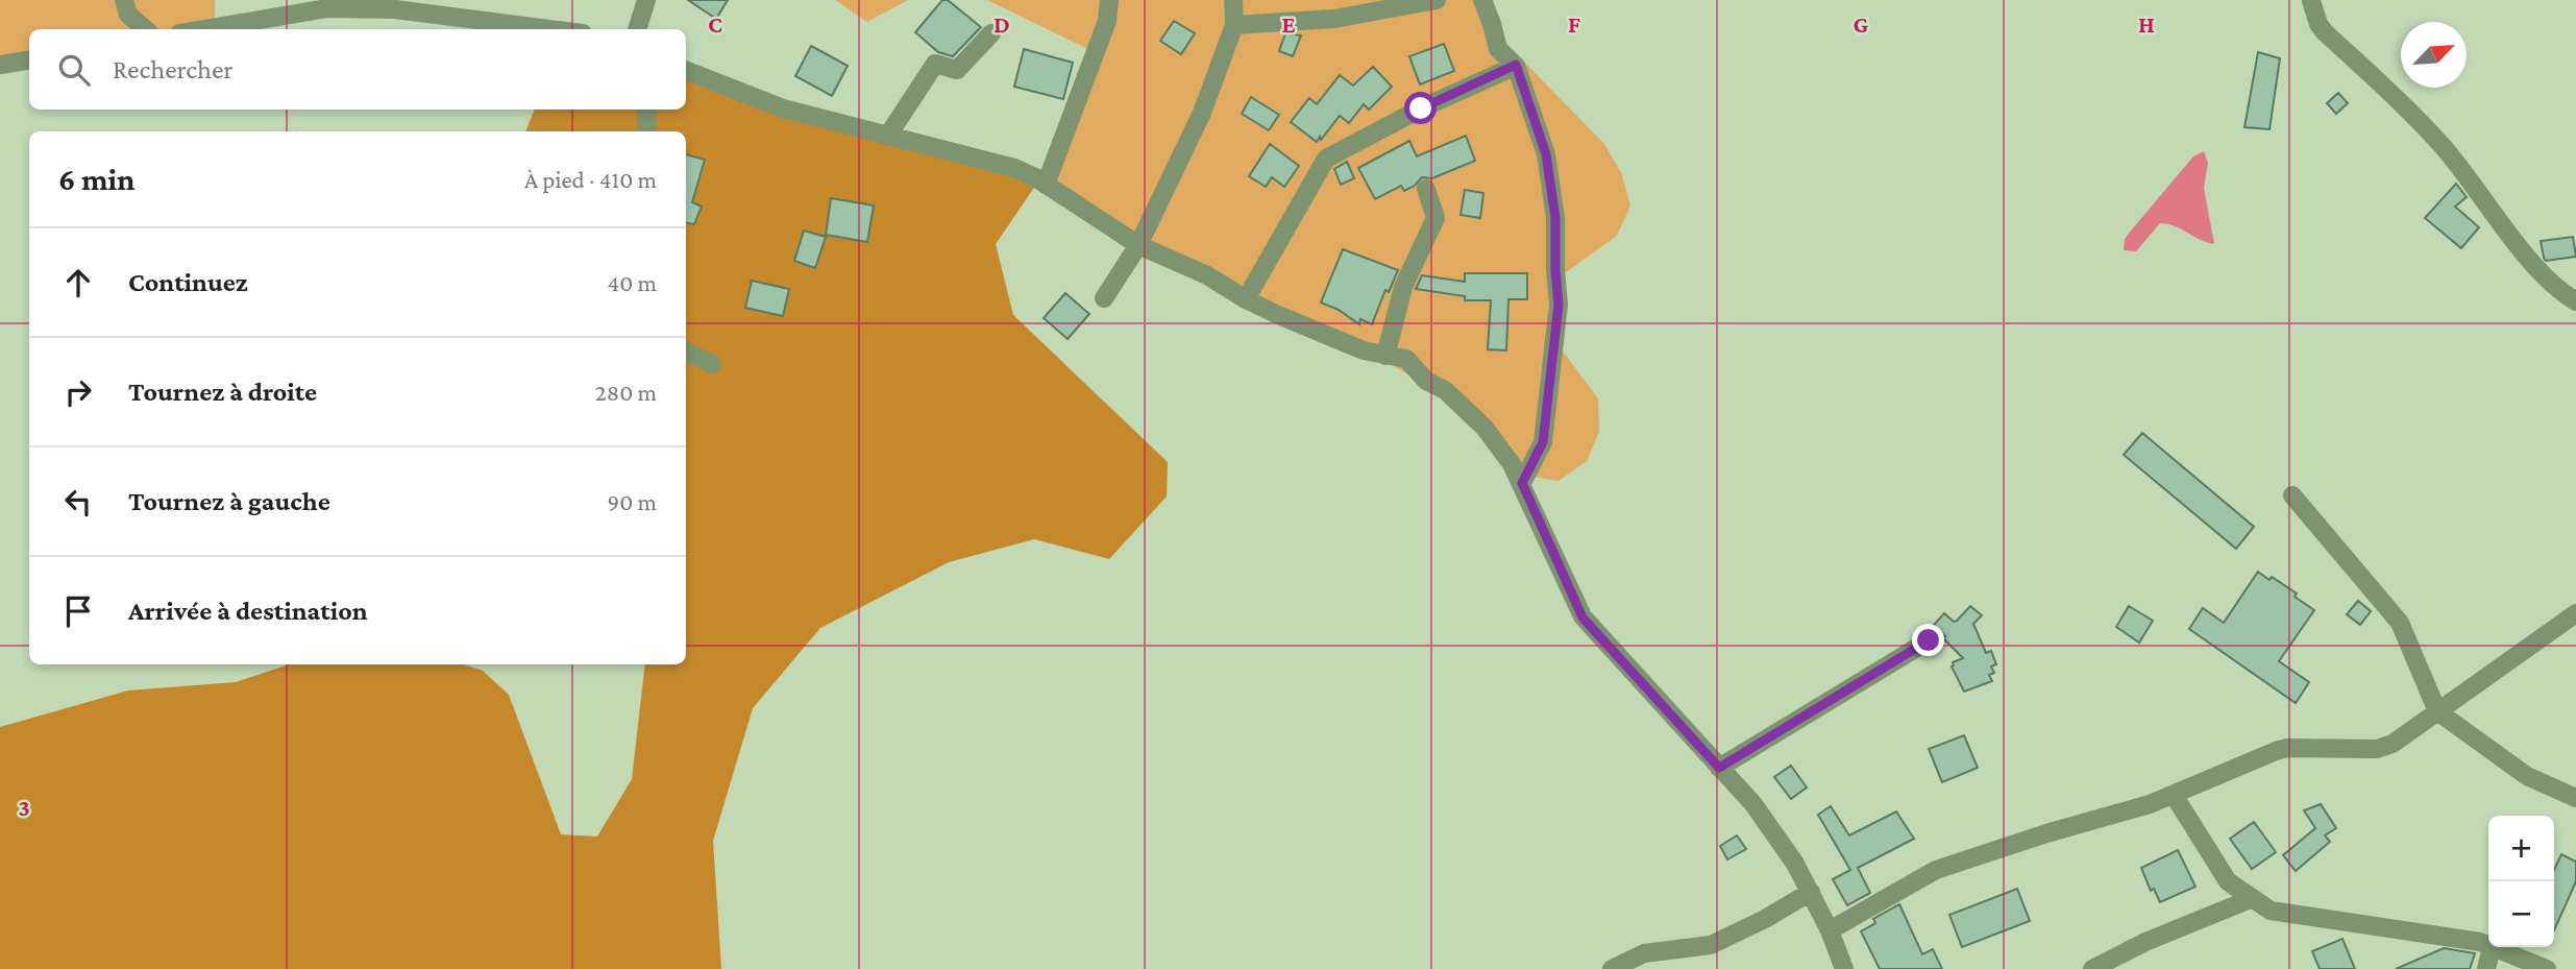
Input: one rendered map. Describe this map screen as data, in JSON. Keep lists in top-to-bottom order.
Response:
{
  "north": "top right",
  "page": {
    "search": "Rechercher",
    "heading": ["6 min", "À pied · 410 m"],
    "list": [
      ["Continuez", "40 m"],
      ["Tournez à droite", "280 m"],
      ["Tournez à gauche", "90 m"],
      "Arrivée à destination"
    ],
    "map_buttons": ["+", "−"]
  },
  "grid": {
    "columns": [
      "C",
      "D",
      "E",
      "F",
      "G",
      "H"
    ],
    "rows": ["3"]
  }
}
